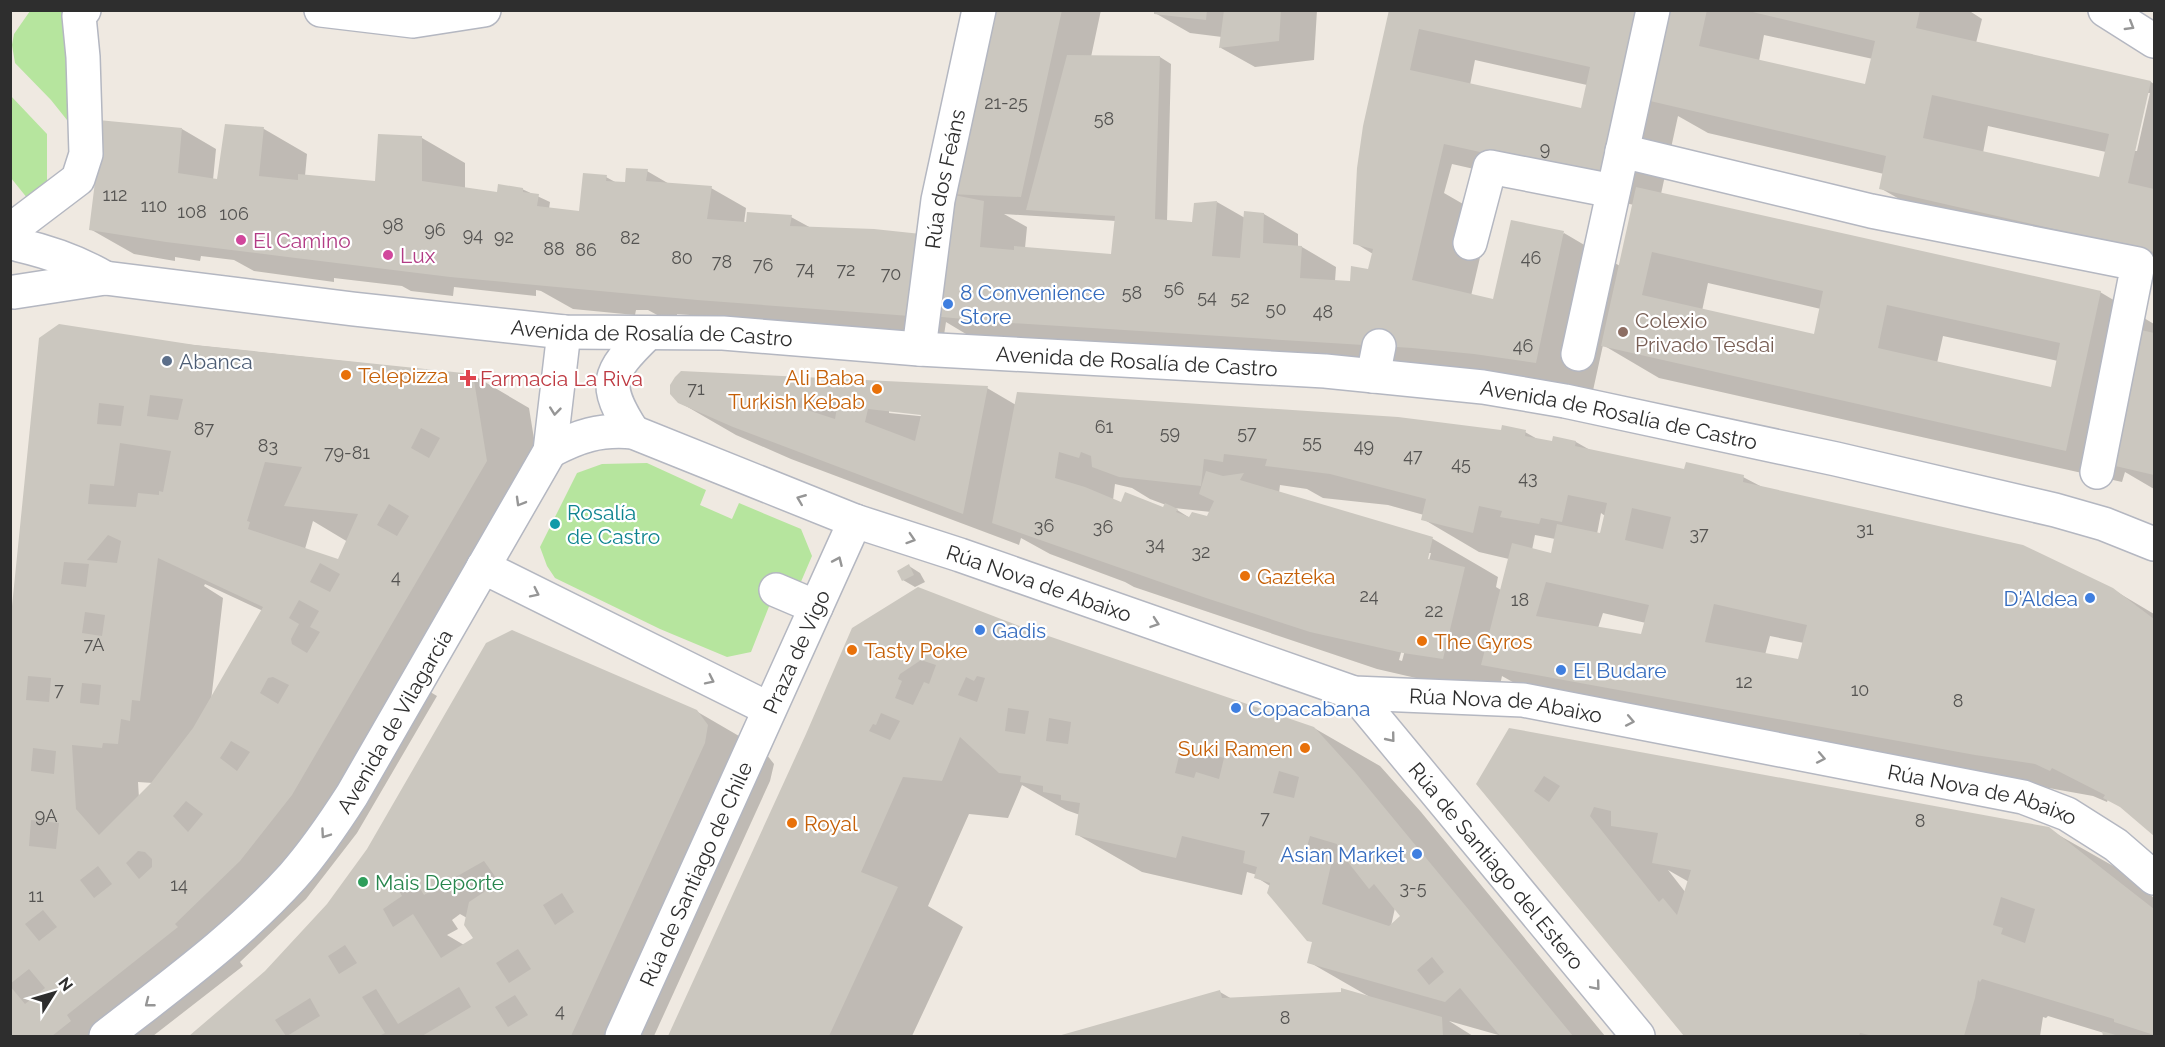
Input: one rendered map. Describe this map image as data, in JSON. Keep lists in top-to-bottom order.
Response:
{
  "streets": {
    "street": [
      "Rúa dos Feáns",
      "Avenida de Rosalía de Castro",
      "Rúa Nova de Abaixo",
      "Praza de Vigo",
      "Avenida de Vilagarcía",
      "Rúa de Santiago del Estero",
      "Rúa de Santiago de Chile"
    ]
  },
  "crossings": [
    ["Rúa dos Feáns", "Avenida de Rosalía de Castro"],
    ["Avenida de Rosalía de Castro", "Avenida de Vilagarcía"],
    ["Rúa Nova de Abaixo", "Praza de Vigo"],
    ["Rúa Nova de Abaixo", "Rúa de Santiago del Estero"],
    ["Praza de Vigo", "Avenida de Vilagarcía"],
    ["Praza de Vigo", "Rúa de Santiago de Chile"]
  ],
  "one_way": ["Rúa Nova de Abaixo", "Avenida de Vilagarcía", "Rúa de Santiago del Estero"],
  "places": {
    "other": [
      "El Camino",
      "Lux",
      "8 Convenience Store",
      "Colexio Privado Tesdai",
      "Abanca",
      "Telepizza",
      "Ali Baba Turkish Kebab",
      "Rosalía de Castro",
      "Gazteka",
      "D'Aldea",
      "Gadis",
      "The Gyros",
      "Tasty Poke",
      "El Budare",
      "Copacabana",
      "Suki Ramen",
      "Royal",
      "Asian Market",
      "Mais Deporte"
    ],
    "health": ["Farmacia La Riva"]
  },
  "house_numbers": [
    "21-25",
    "58",
    "9",
    "112",
    "110",
    "108",
    "106",
    "98",
    "96",
    "94",
    "92",
    "82",
    "88",
    "86",
    "80",
    "46",
    "78",
    "76",
    "74",
    "72",
    "70",
    "56",
    "58",
    "54",
    "52",
    "50",
    "48",
    "46",
    "71",
    "61",
    "87",
    "59",
    "57",
    "55",
    "83",
    "49",
    "79-81",
    "47",
    "45",
    "43",
    "36",
    "36",
    "31",
    "37",
    "34",
    "32",
    "4",
    "24",
    "18",
    "22",
    "7A",
    "12",
    "7",
    "10",
    "8",
    "9A",
    "7",
    "8",
    "14",
    "3-5",
    "11",
    "4",
    "8"
  ],
  "north": "top right"
}
